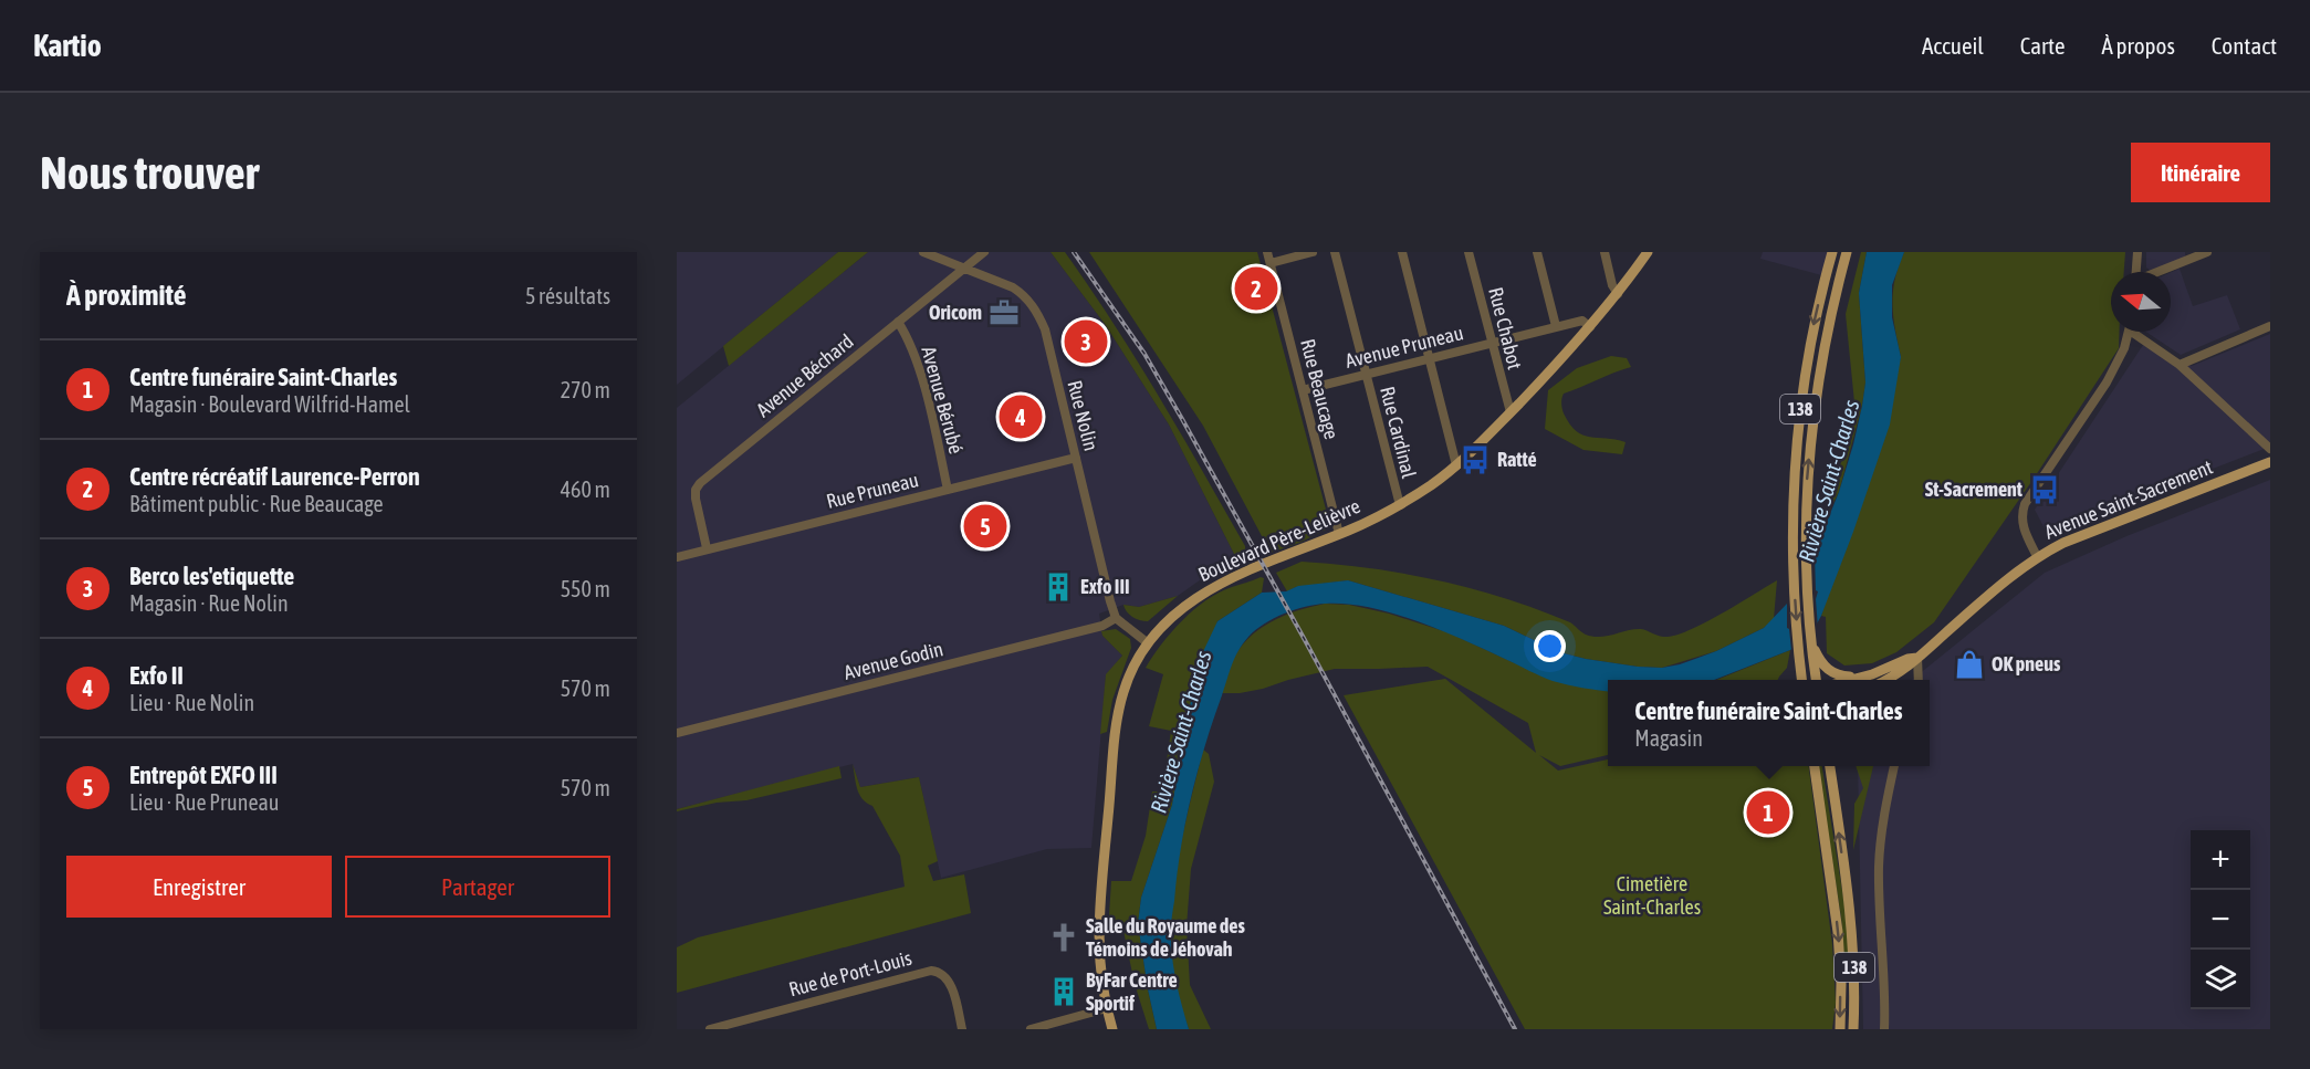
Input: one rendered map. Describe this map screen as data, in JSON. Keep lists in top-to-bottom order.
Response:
{
  "streets": {
    "main road": ["138", "Avenue Saint-Sacrement", "Boulevard Père-Lelièvre"],
    "street": [
      "Rue Chabot",
      "Avenue Pruneau",
      "Avenue Béchard",
      "Rue Beaucage",
      "Avenue Bérubé",
      "Rue Nolin",
      "Rue Cardinal",
      "Rue Pruneau",
      "Avenue Godin",
      "Rue de Port-Louis"
    ]
  },
  "crossings": [
    ["Rue Chabot", "Avenue Pruneau"],
    ["Rue Chabot", "Boulevard Père-Lelièvre"],
    ["Avenue Pruneau", "Rue Beaucage"],
    ["Avenue Pruneau", "Rue Cardinal"],
    ["Avenue Pruneau", "Boulevard Père-Lelièvre"],
    ["Avenue Béchard", "Avenue Bérubé"],
    ["Avenue Béchard", "Rue Nolin"],
    ["Avenue Béchard", "Rue Pruneau"],
    ["Rue Beaucage", "Boulevard Père-Lelièvre"],
    ["Avenue Bérubé", "Rue Pruneau"],
    ["Rue Nolin", "Rue Pruneau"],
    ["Rue Nolin", "Avenue Godin"],
    ["Rue Cardinal", "Boulevard Père-Lelièvre"]
  ],
  "water": ["Rivière Saint-Charles"],
  "parks": ["Cimetière Saint-Charles"],
  "places": {
    "office": ["Oricom"],
    "bus stop": ["Ratté", "St-Sacrement"],
    "building": ["Exfo III", "ByFar Centre Sportif"],
    "shop": ["OK pneus"],
    "church": ["Salle du Royaume des Témoins de Jéhovah"]
  },
  "north": "left",
  "page": {
    "header": "Kartio",
    "nav": [
      "Accueil",
      "Carte",
      "À propos",
      "Contact"
    ],
    "buttons": [
      "Itinéraire",
      ["Enregistrer", "Partager"]
    ],
    "title": "Nous trouver",
    "heading": ["À proximité", "5 résultats"],
    "pins": [
      "2",
      "3",
      "4",
      "5",
      "1"
    ],
    "list": [
      {
        "mark": "1",
        "name": "Centre funéraire Saint-Charles",
        "note": "Magasin · Boulevard Wilfrid-Hamel",
        "value": "270 m"
      },
      {
        "mark": "2",
        "name": "Centre récréatif Laurence-Perron",
        "note": "Bâtiment public · Rue Beaucage",
        "value": "460 m"
      },
      {
        "mark": "3",
        "name": "Berco les'etiquette",
        "note": "Magasin · Rue Nolin",
        "value": "550 m"
      },
      {
        "mark": "4",
        "name": "Exfo II",
        "note": "Lieu · Rue Nolin",
        "value": "570 m"
      },
      {
        "mark": "5",
        "name": "Entrepôt EXFO III",
        "note": "Lieu · Rue Pruneau",
        "value": "570 m"
      }
    ],
    "popup": ["Centre funéraire Saint-Charles", "Magasin"],
    "map_buttons": ["+", "−"]
  }
}
